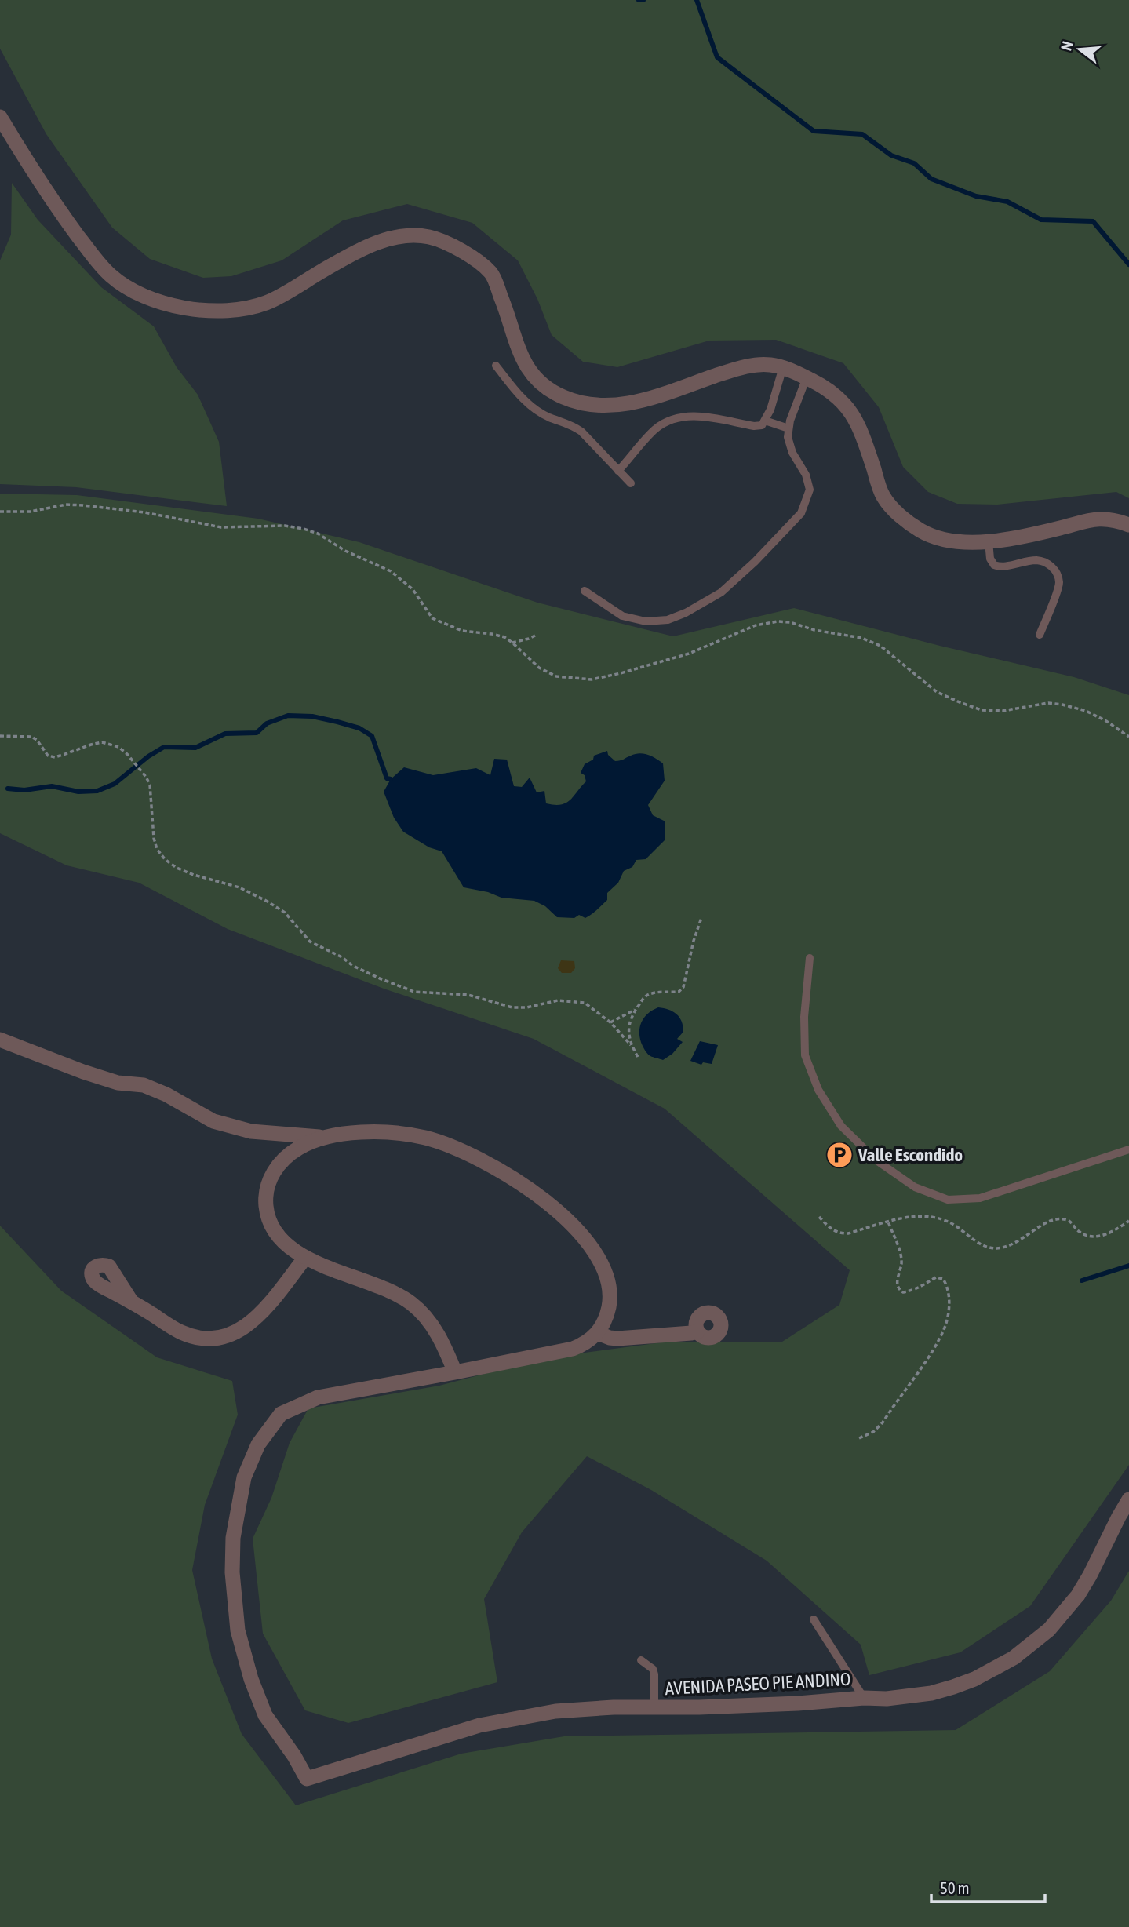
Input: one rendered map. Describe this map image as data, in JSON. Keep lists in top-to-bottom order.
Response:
{
  "streets": {
    "street": ["AVENIDA PASEO PIE ANDINO"]
  },
  "places": {
    "parking": ["Valle Escondido"]
  },
  "scale_bar": "50 m",
  "north": "left"
}
